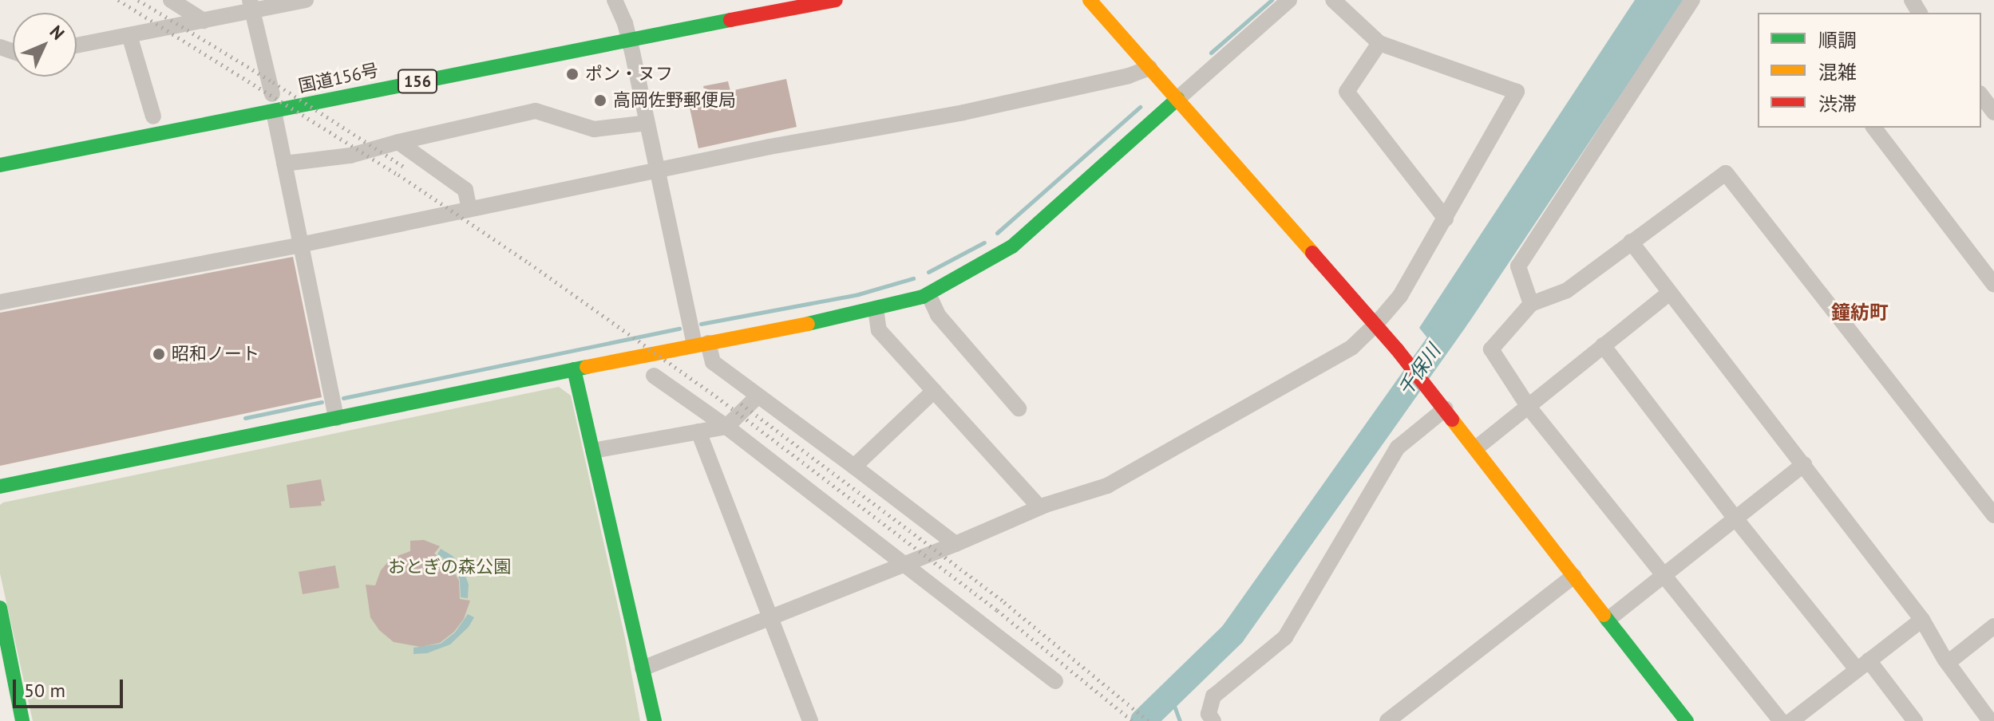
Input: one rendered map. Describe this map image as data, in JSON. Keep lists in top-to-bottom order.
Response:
{
  "streets": {
    "main road": ["国道156号", "156"]
  },
  "districts": ["鐘紡町"],
  "water": ["千保川"],
  "parks": ["おとぎの森公園"],
  "places": ["ポン・ヌフ", "高岡佐野郵便局", "昭和ノート"],
  "legend": ["順調", "混雑", "渋滞"],
  "scale_bar": "50 m",
  "north": "top right"
}
